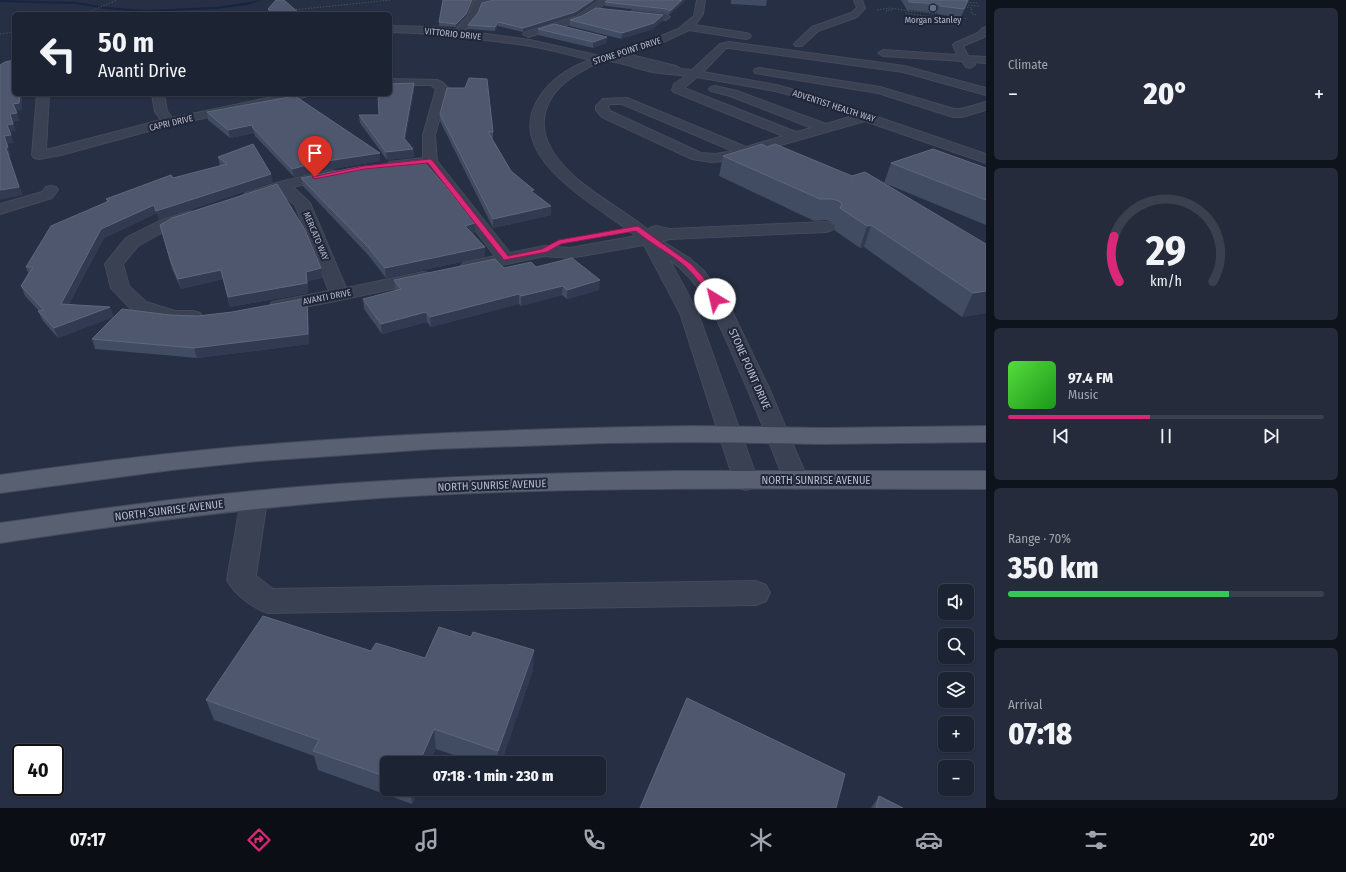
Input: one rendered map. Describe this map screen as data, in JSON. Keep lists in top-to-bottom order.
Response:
{
  "streets": {
    "main road": ["NORTH SUNRISE AVENUE"],
    "street": [
      "VITTORIO DRIVE",
      "STONE POINT DRIVE",
      "ADVENTIST HEALTH WAY",
      "CAPRI DRIVE",
      "MERCATO WAY",
      "AVANTI DRIVE"
    ]
  },
  "crossings": [
    ["VITTORIO DRIVE", "STONE POINT DRIVE"],
    ["VITTORIO DRIVE", "ADVENTIST HEALTH WAY"],
    ["STONE POINT DRIVE", "ADVENTIST HEALTH WAY"],
    ["STONE POINT DRIVE", "AVANTI DRIVE"],
    ["STONE POINT DRIVE", "NORTH SUNRISE AVENUE"],
    ["MERCATO WAY", "AVANTI DRIVE"]
  ],
  "places": ["Morgan Stanley"],
  "page": {
    "tile": [
      "Climate",
      ["Range · 70%", "350 km"],
      ["Arrival", "07:18"]
    ],
    "turn": ["50 m", "Avanti Drive"],
    "heat": ["−", "20°", "+"],
    "song": ["97.4 FM", "Music"],
    "map_buttons": ["+", "−"],
    "limit": "40",
    "trip": "07:18 · 1 min · 230 m",
    "tabs": ["07:17", "20°"],
    "gauge": ["29", "km/h"]
  }
}
